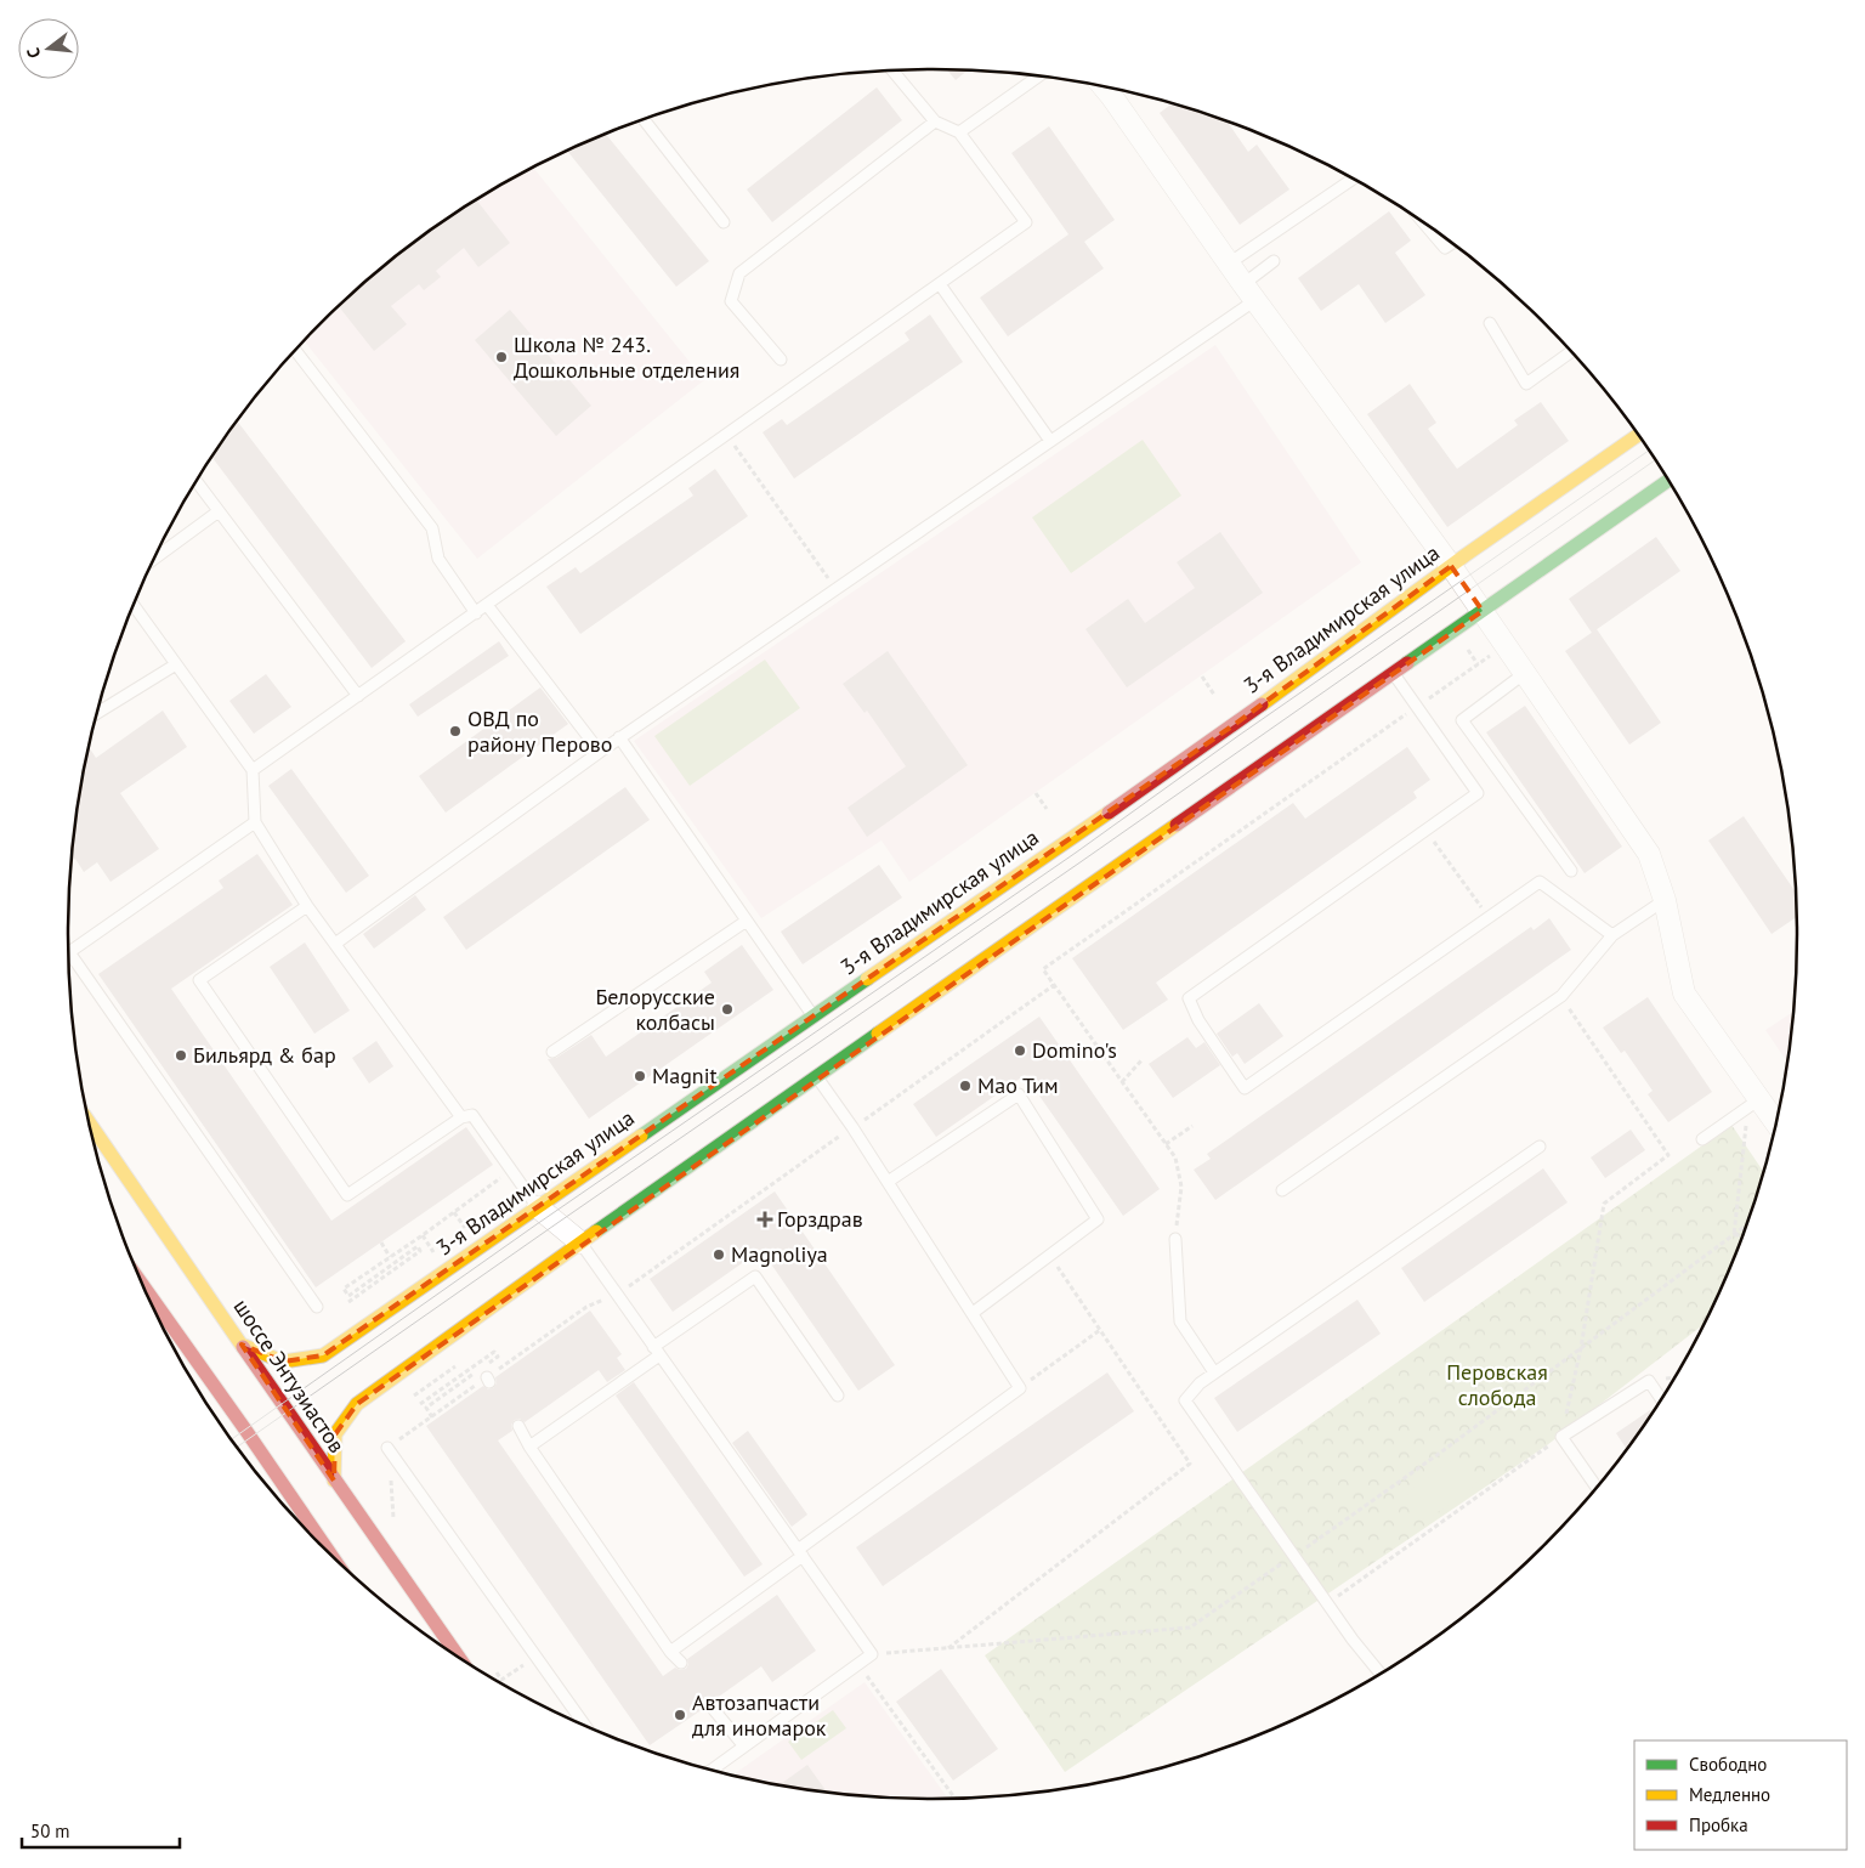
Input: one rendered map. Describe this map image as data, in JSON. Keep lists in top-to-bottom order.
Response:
{
  "streets": {
    "street": ["3-я Владимирская улица", "шоссе Энтузиастов"]
  },
  "crossings": [
    ["3-я Владимирская улица", "шоссе Энтузиастов"]
  ],
  "parks": ["Перовская слобода"],
  "places": {
    "other": [
      "Школа № 243. Дошкольные отделения",
      "ОВД по району Перово",
      "Белорусские колбасы",
      "Domino's",
      "Бильярд & бар",
      "Magnit",
      "Мао Тим",
      "Magnoliya",
      "Автозапчасти для иномарок"
    ],
    "health": ["Горздрав"]
  },
  "legend": ["Свободно", "Медленно", "Пробка"],
  "scale_bar": "50 m",
  "north": "left"
}
